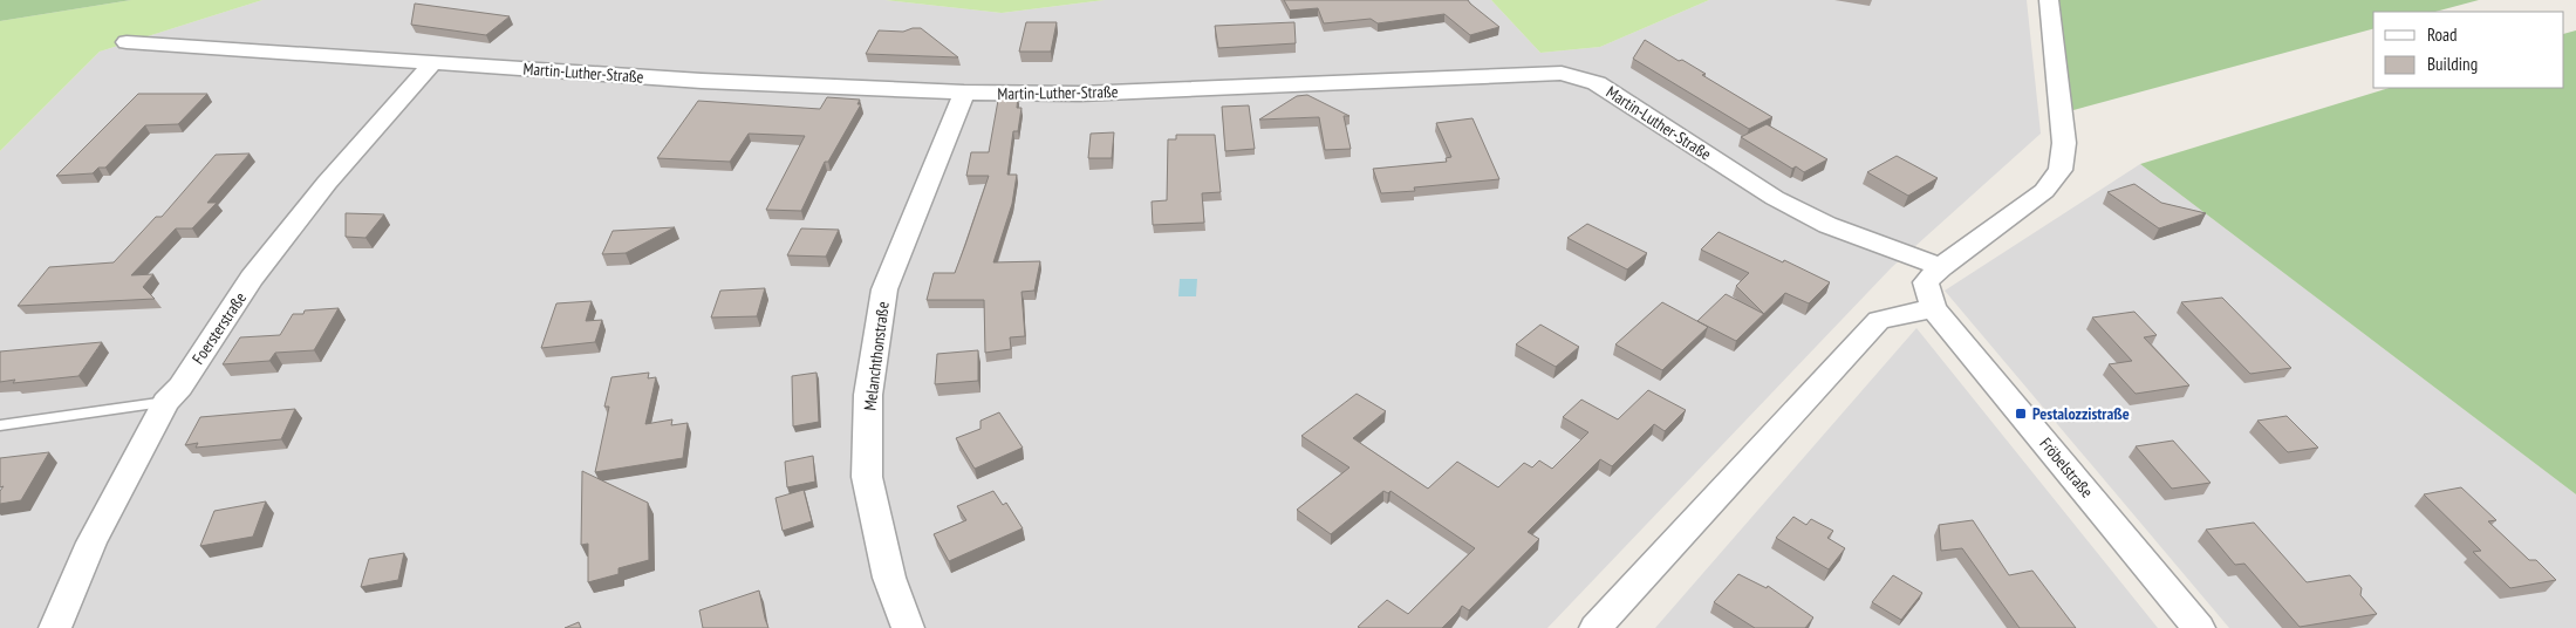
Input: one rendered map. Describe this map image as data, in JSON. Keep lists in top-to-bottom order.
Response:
{
  "streets": {
    "street": [
      "Martin-Luther-Straße",
      "Foersterstraße",
      "Melanchthonstraße",
      "Fröbelstraße"
    ]
  },
  "crossings": [
    ["Martin-Luther-Straße", "Foersterstraße"],
    ["Martin-Luther-Straße", "Melanchthonstraße"]
  ],
  "places": {
    "transit": ["Pestalozzistraße"]
  },
  "legend": ["Road", "Building"]
}
